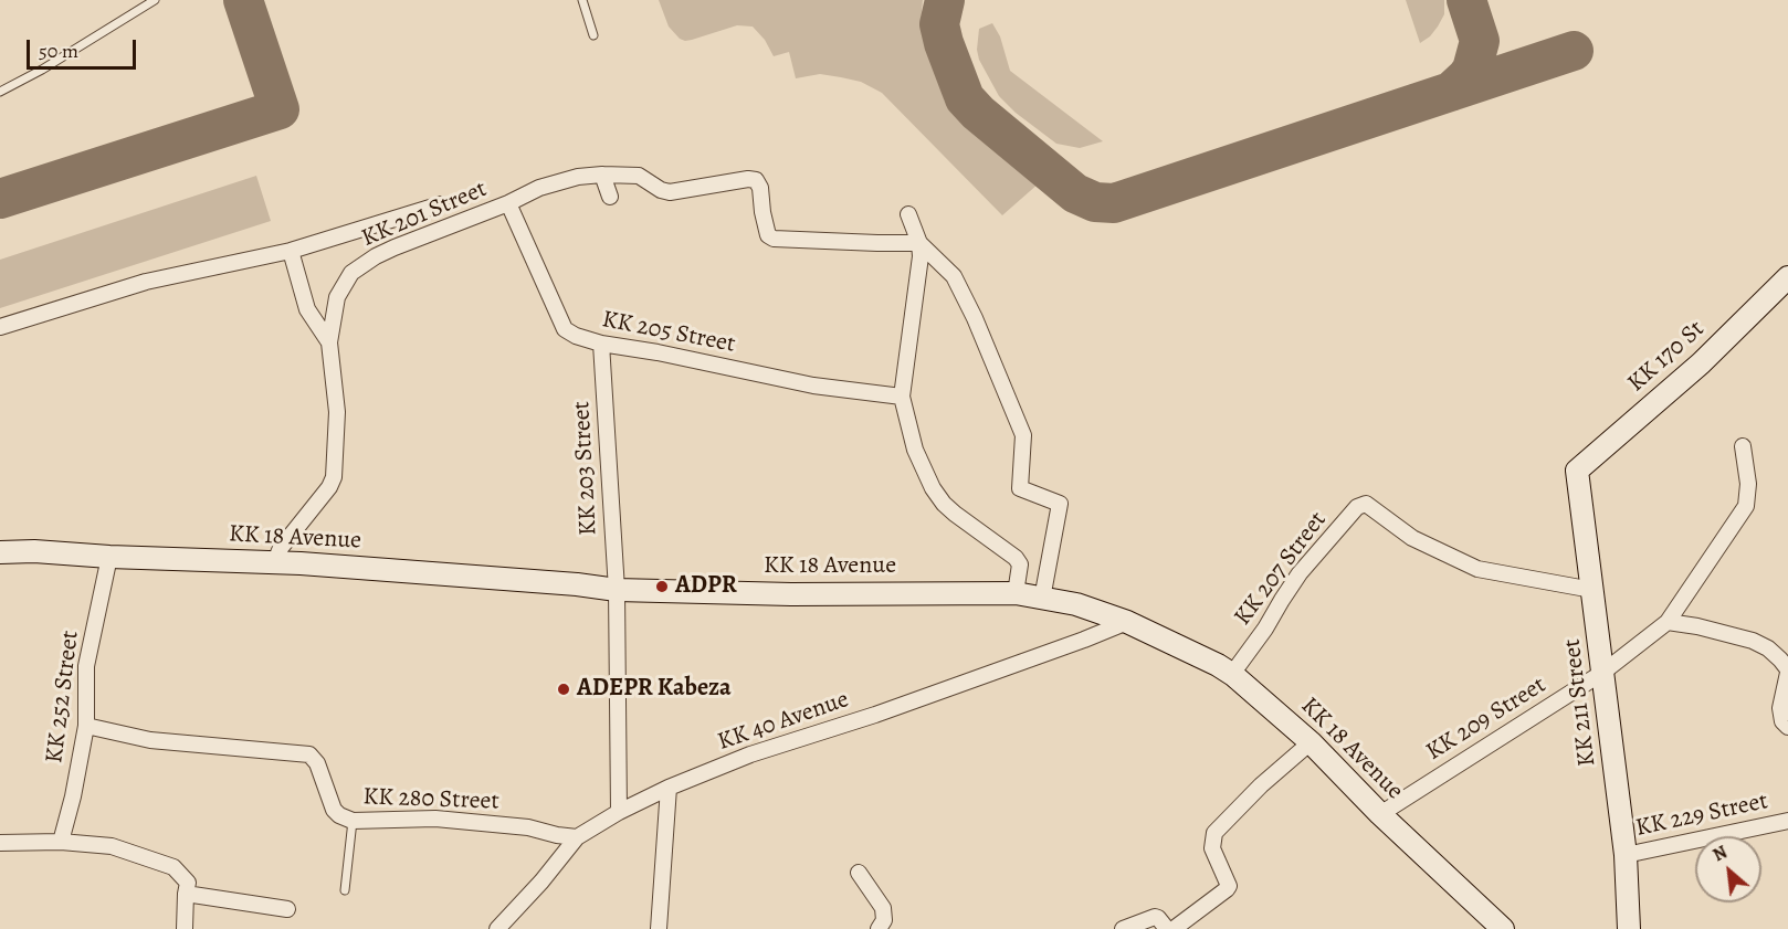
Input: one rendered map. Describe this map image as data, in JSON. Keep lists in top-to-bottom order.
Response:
{
  "streets": {
    "main road": ["KK 170 St", "KK 18 Avenue", "KK 211 Street"],
    "street": [
      "KK 201 Street",
      "KK 205 Street",
      "KK 203 Street",
      "KK 207 Street",
      "KK 252 Street",
      "KK 209 Street",
      "KK 40 Avenue",
      "KK 280 Street",
      "KK 229 Street"
    ]
  },
  "crossings": [
    ["KK 201 Street", "KK 205 Street"],
    ["KK 201 Street", "KK 18 Avenue"],
    ["KK 205 Street", "KK 203 Street"],
    ["KK 170 St", "KK 211 Street"],
    ["KK 203 Street", "KK 18 Avenue"],
    ["KK 203 Street", "KK 40 Avenue"],
    ["KK 18 Avenue", "KK 207 Street"],
    ["KK 18 Avenue", "KK 252 Street"],
    ["KK 18 Avenue", "KK 209 Street"],
    ["KK 18 Avenue", "KK 40 Avenue"],
    ["KK 207 Street", "KK 211 Street"],
    ["KK 252 Street", "KK 280 Street"],
    ["KK 211 Street", "KK 209 Street"],
    ["KK 211 Street", "KK 229 Street"],
    ["KK 40 Avenue", "KK 280 Street"]
  ],
  "places": ["ADPR", "ADEPR Kabeza"],
  "scale_bar": "50 m",
  "north": "top left"
}
